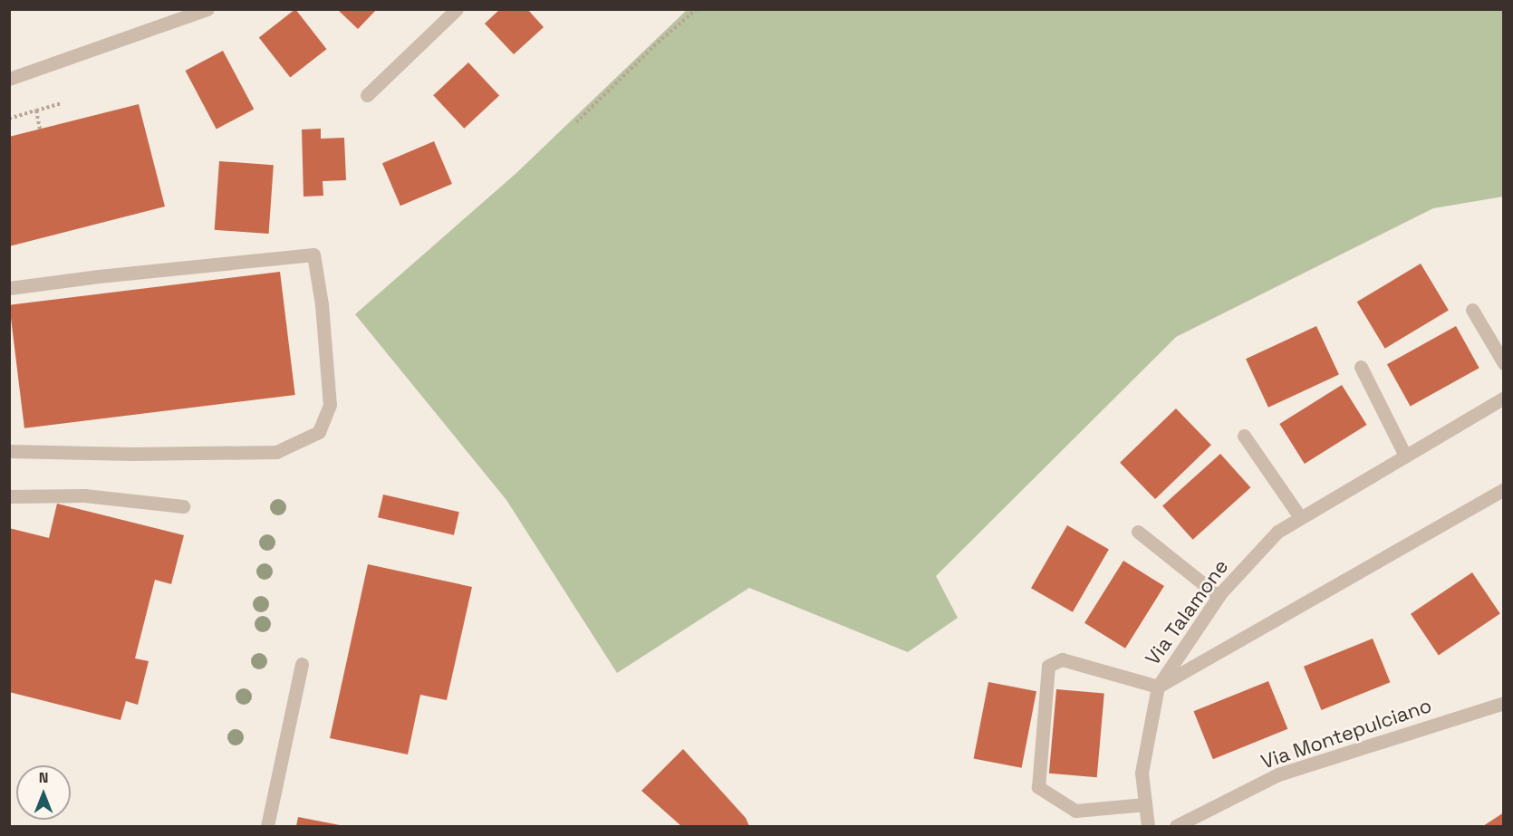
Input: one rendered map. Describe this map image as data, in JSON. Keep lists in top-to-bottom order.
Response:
{
  "streets": {
    "street": ["Via Talamone", "Via Montepulciano"]
  },
  "north": "top"
}
